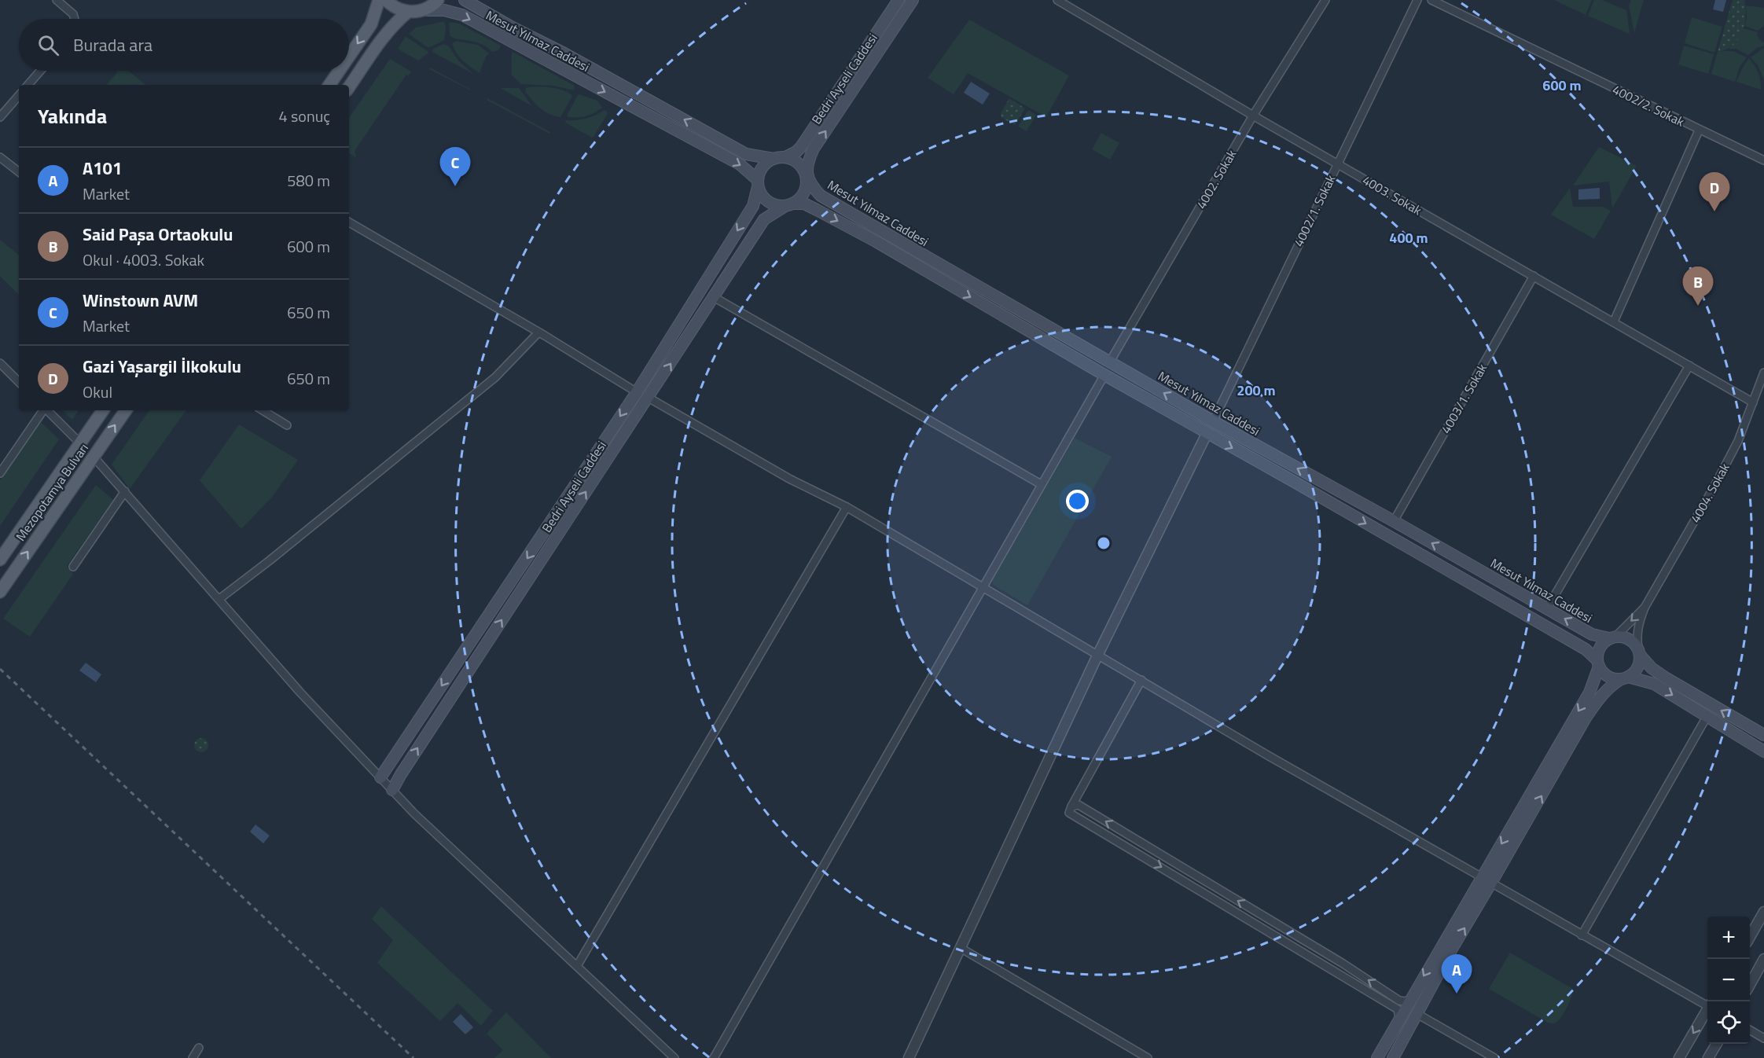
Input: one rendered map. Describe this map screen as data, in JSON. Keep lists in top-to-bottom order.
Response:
{
  "streets": {
    "main road": ["Mesut Yılmaz Caddesi", "Bedri Ayseli Caddesi", "Mezopotamya Bulvarı"],
    "street": [
      "4002/2. Sokak",
      "4002. Sokak",
      "4003. Sokak",
      "4002/1. Sokak",
      "4003/1. Sokak",
      "4004. Sokak"
    ]
  },
  "crossings": [
    ["Mesut Yılmaz Caddesi", "Bedri Ayseli Caddesi"],
    ["Mesut Yılmaz Caddesi", "4002. Sokak"],
    ["Mesut Yılmaz Caddesi", "4002/1. Sokak"],
    ["Mesut Yılmaz Caddesi", "4003/1. Sokak"],
    ["4002. Sokak", "4003. Sokak"],
    ["4003. Sokak", "4002/1. Sokak"],
    ["4003. Sokak", "4003/1. Sokak"],
    ["4003. Sokak", "4004. Sokak"]
  ],
  "page": {
    "search": "Burada ara",
    "heading": ["Yakında", "4 sonuç"],
    "list": [
      {
        "mark": "A",
        "name": "A101",
        "note": "Market",
        "value": "580 m"
      },
      {
        "mark": "B",
        "name": "Said Paşa Ortaokulu",
        "note": "Okul · 4003. Sokak",
        "value": "600 m"
      },
      {
        "mark": "C",
        "name": "Winstown AVM",
        "note": "Market",
        "value": "650 m"
      },
      {
        "mark": "D",
        "name": "Gazi Yaşargil İlkokulu",
        "note": "Okul",
        "value": "650 m"
      }
    ],
    "pins": [
      "C",
      "D",
      "B",
      "A"
    ],
    "map_buttons": ["+", "−"]
  },
  "rings": ["600 m", "400 m", "200 m"]
}
